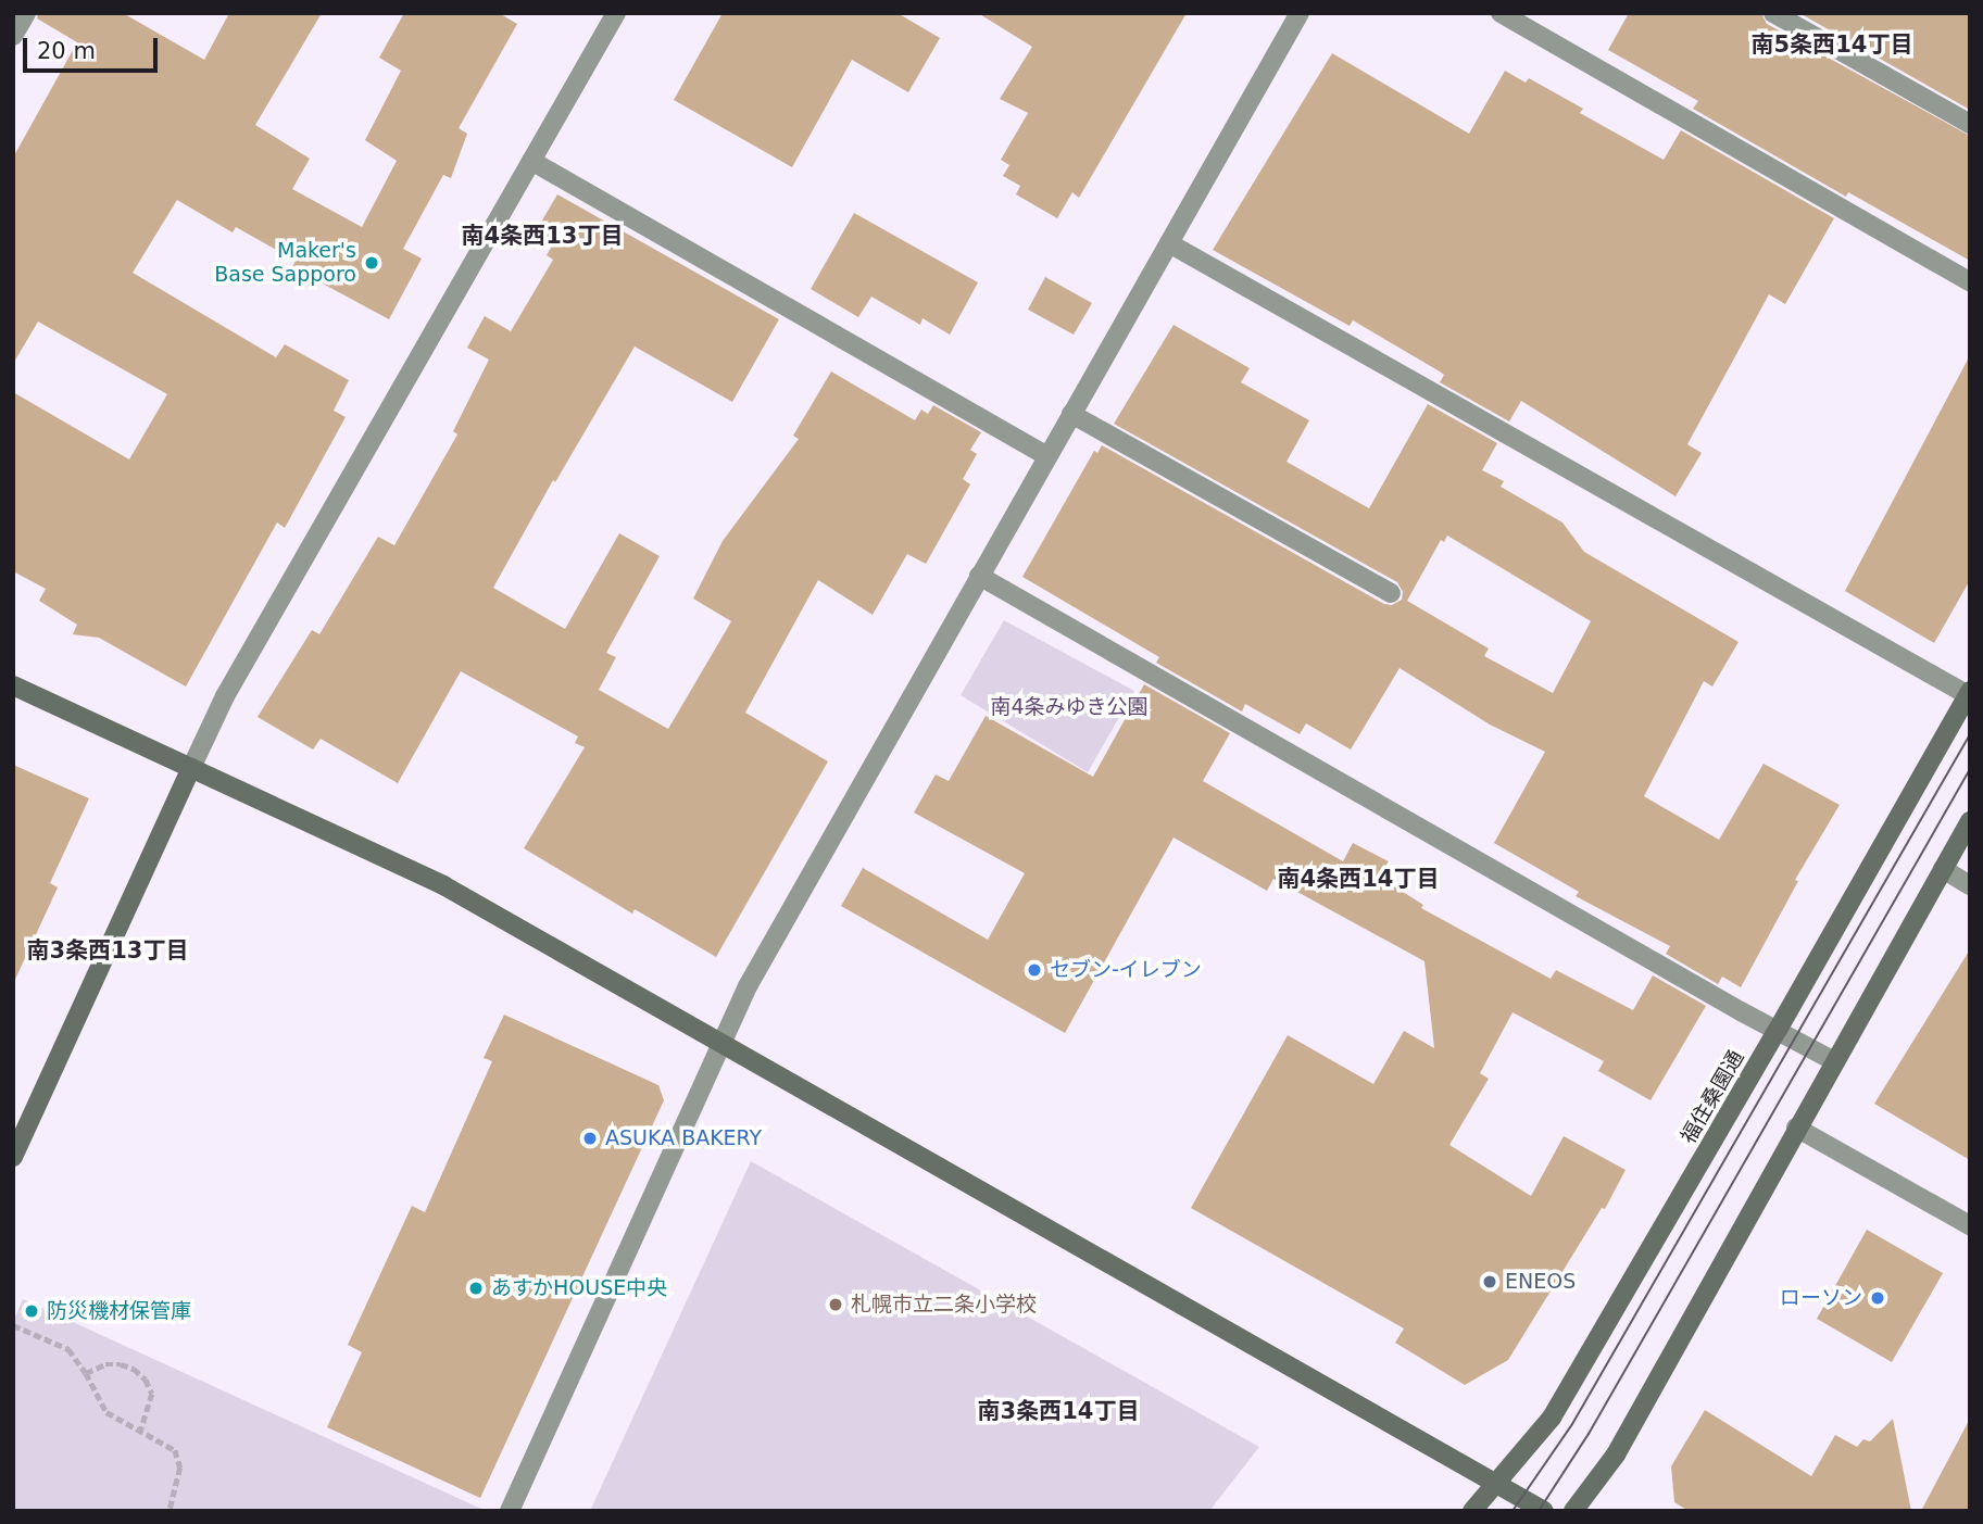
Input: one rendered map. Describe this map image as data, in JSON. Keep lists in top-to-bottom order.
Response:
{
  "streets": {
    "street": ["福住桑園通"]
  },
  "districts": [
    "南5条西14丁目",
    "南4条西13丁目",
    "南4条西14丁目",
    "南3条西13丁目",
    "南3条西14丁目"
  ],
  "parks": ["南4条みゆき公園"],
  "places": [
    "Maker's Base Sapporo",
    "セブン-イレブン",
    "ASUKA BAKERY",
    "ENEOS",
    "あすかHOUSE中央",
    "ローソン",
    "札幌市立二条小学校",
    "防災機材保管庫"
  ],
  "scale_bar": "20 m"
}
